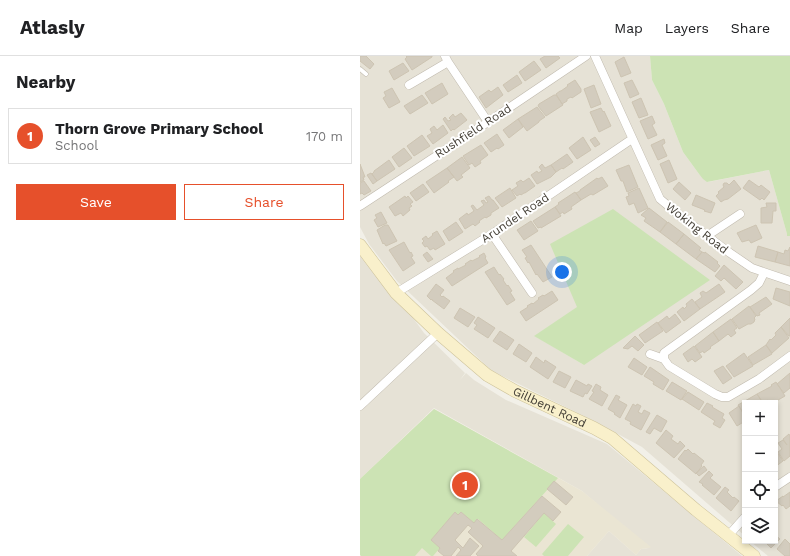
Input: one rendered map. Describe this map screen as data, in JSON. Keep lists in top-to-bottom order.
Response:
{
  "streets": {
    "street": [
      "Rushfield Road",
      "Arundel Road",
      "Woking Road",
      "Gillbent Road"
    ]
  },
  "crossings": [
    ["Arundel Road", "Woking Road"],
    ["Arundel Road", "Gillbent Road"]
  ],
  "page": {
    "header": "Atlasly",
    "nav": ["Map", "Layers", "Share"],
    "heading": "Nearby",
    "list": [
      {
        "mark": "1",
        "name": "Thorn Grove Primary School",
        "note": "School",
        "value": "170 m"
      }
    ],
    "buttons": ["Save", "Share"],
    "map_buttons": ["+", "−"],
    "pins": "1"
  }
}
